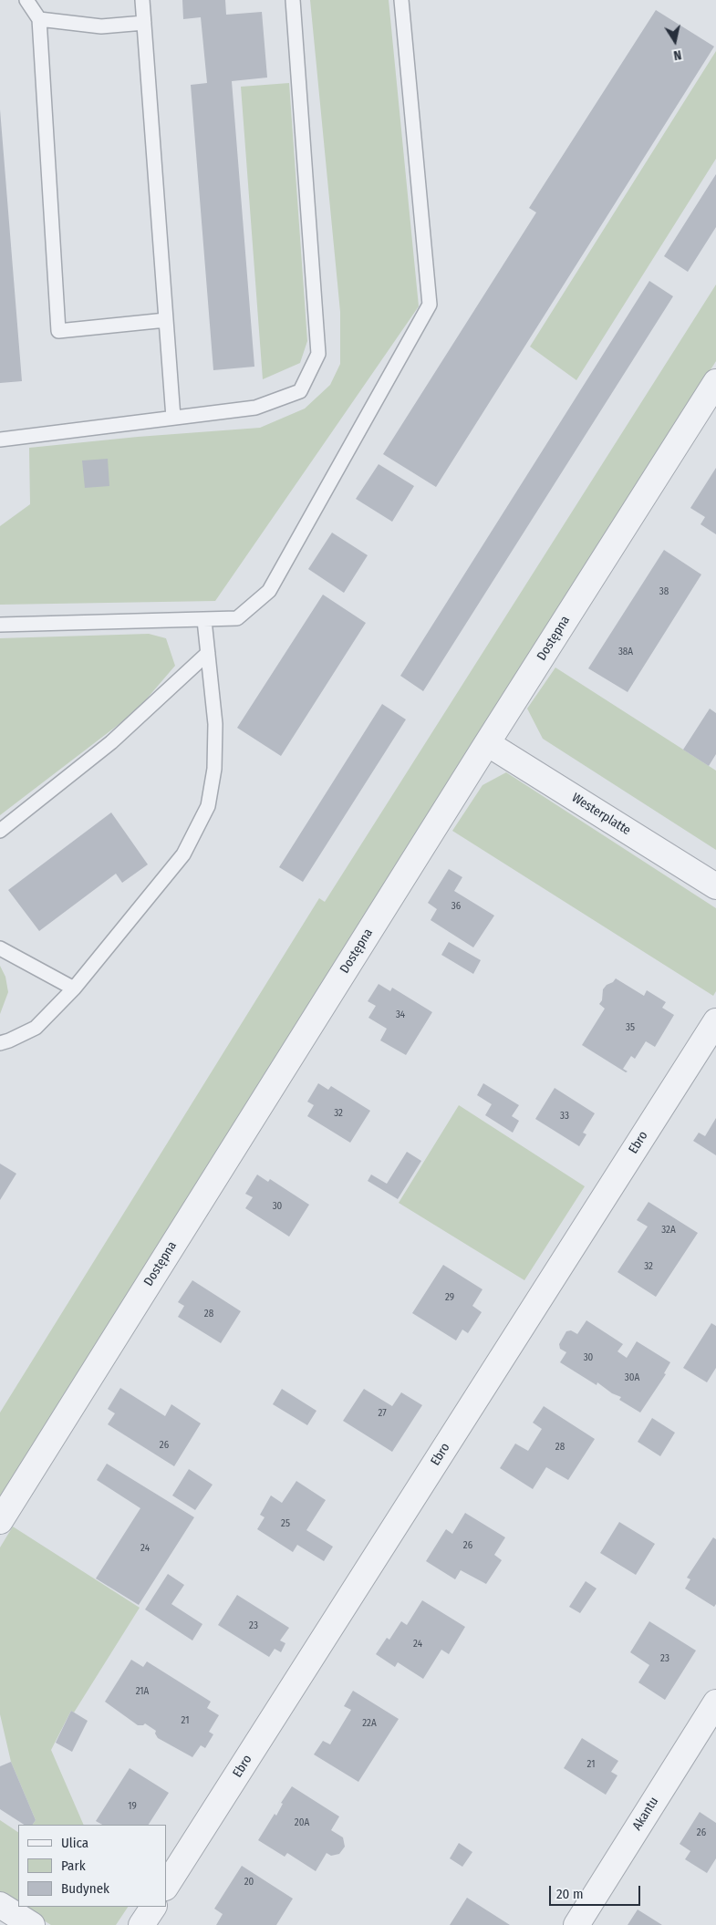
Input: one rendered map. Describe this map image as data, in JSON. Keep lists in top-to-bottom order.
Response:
{
  "streets": {
    "street": [
      "Dostępna",
      "Westerplatte",
      "Ebro",
      "Akantu"
    ]
  },
  "crossings": [
    ["Dostępna", "Westerplatte"]
  ],
  "house_numbers": [
    "38",
    "38A",
    "36",
    "34",
    "35",
    "32",
    "33",
    "30",
    "32A",
    "32",
    "29",
    "28",
    "30",
    "30A",
    "27",
    "26",
    "28",
    "25",
    "26",
    "24",
    "23",
    "24",
    "23",
    "21A",
    "21",
    "22A",
    "21",
    "19",
    "20A",
    "26",
    "20"
  ],
  "legend": ["Ulica", "Park", "Budynek"],
  "scale_bar": "20 m",
  "north": "bottom"
}
